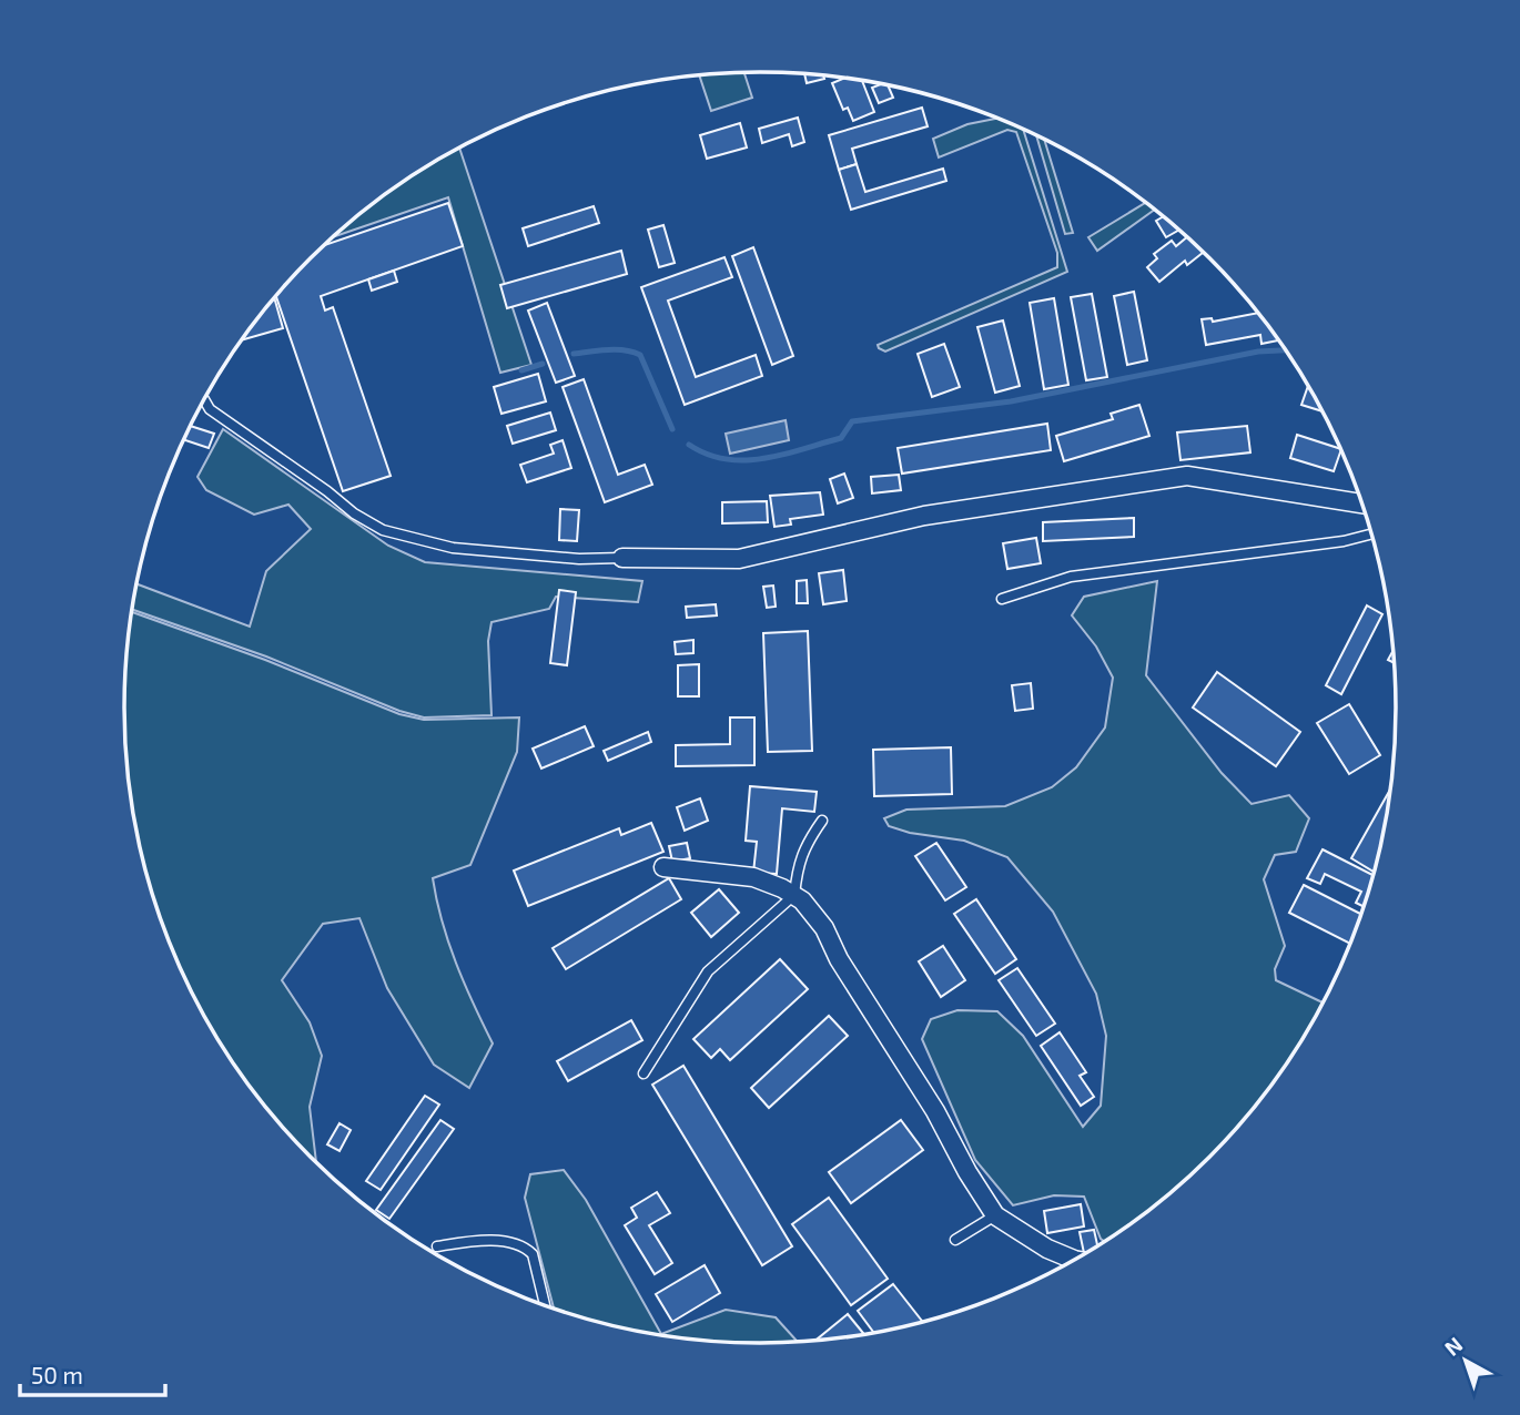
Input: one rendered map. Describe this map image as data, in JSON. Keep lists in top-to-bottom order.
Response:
{
  "scale_bar": "50 m",
  "north": "top left"
}
